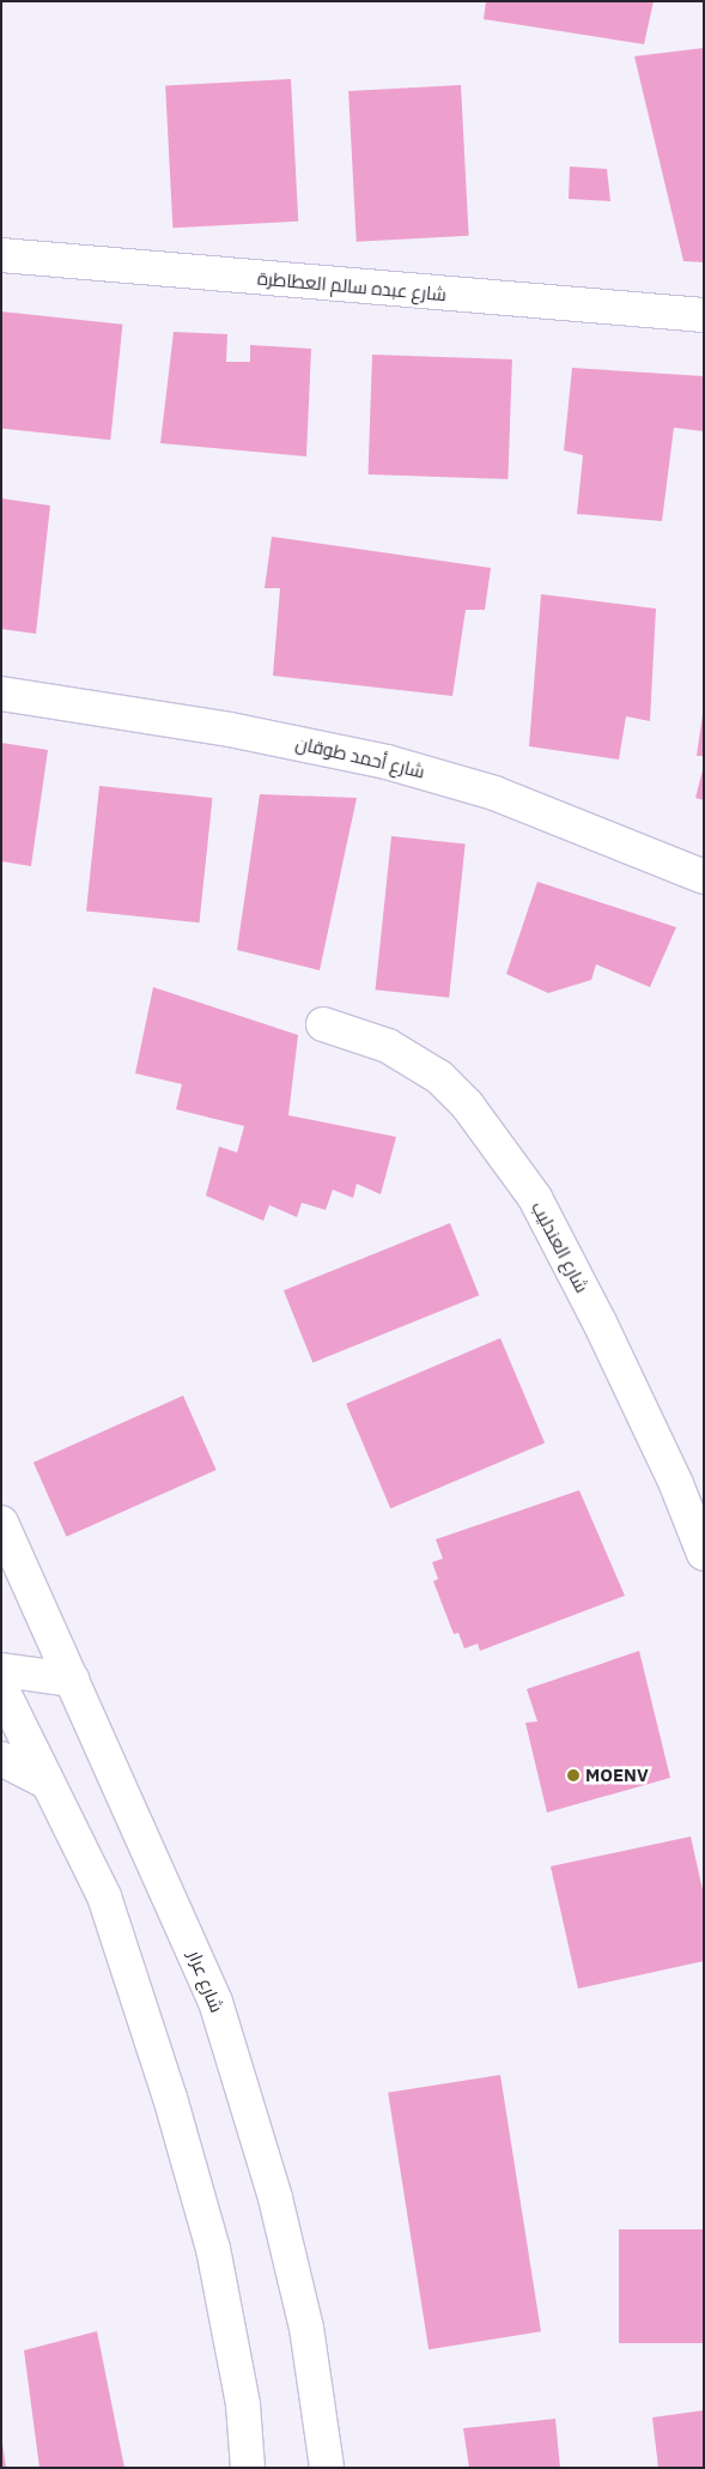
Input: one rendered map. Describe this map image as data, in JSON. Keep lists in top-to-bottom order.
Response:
{
  "streets": {
    "street": [
      "شارع عبده سالم العطاطرة",
      "شارع أحمد طوقان",
      "شارع العندليب",
      "شارع عرار"
    ]
  },
  "places": ["MOENV"]
}
